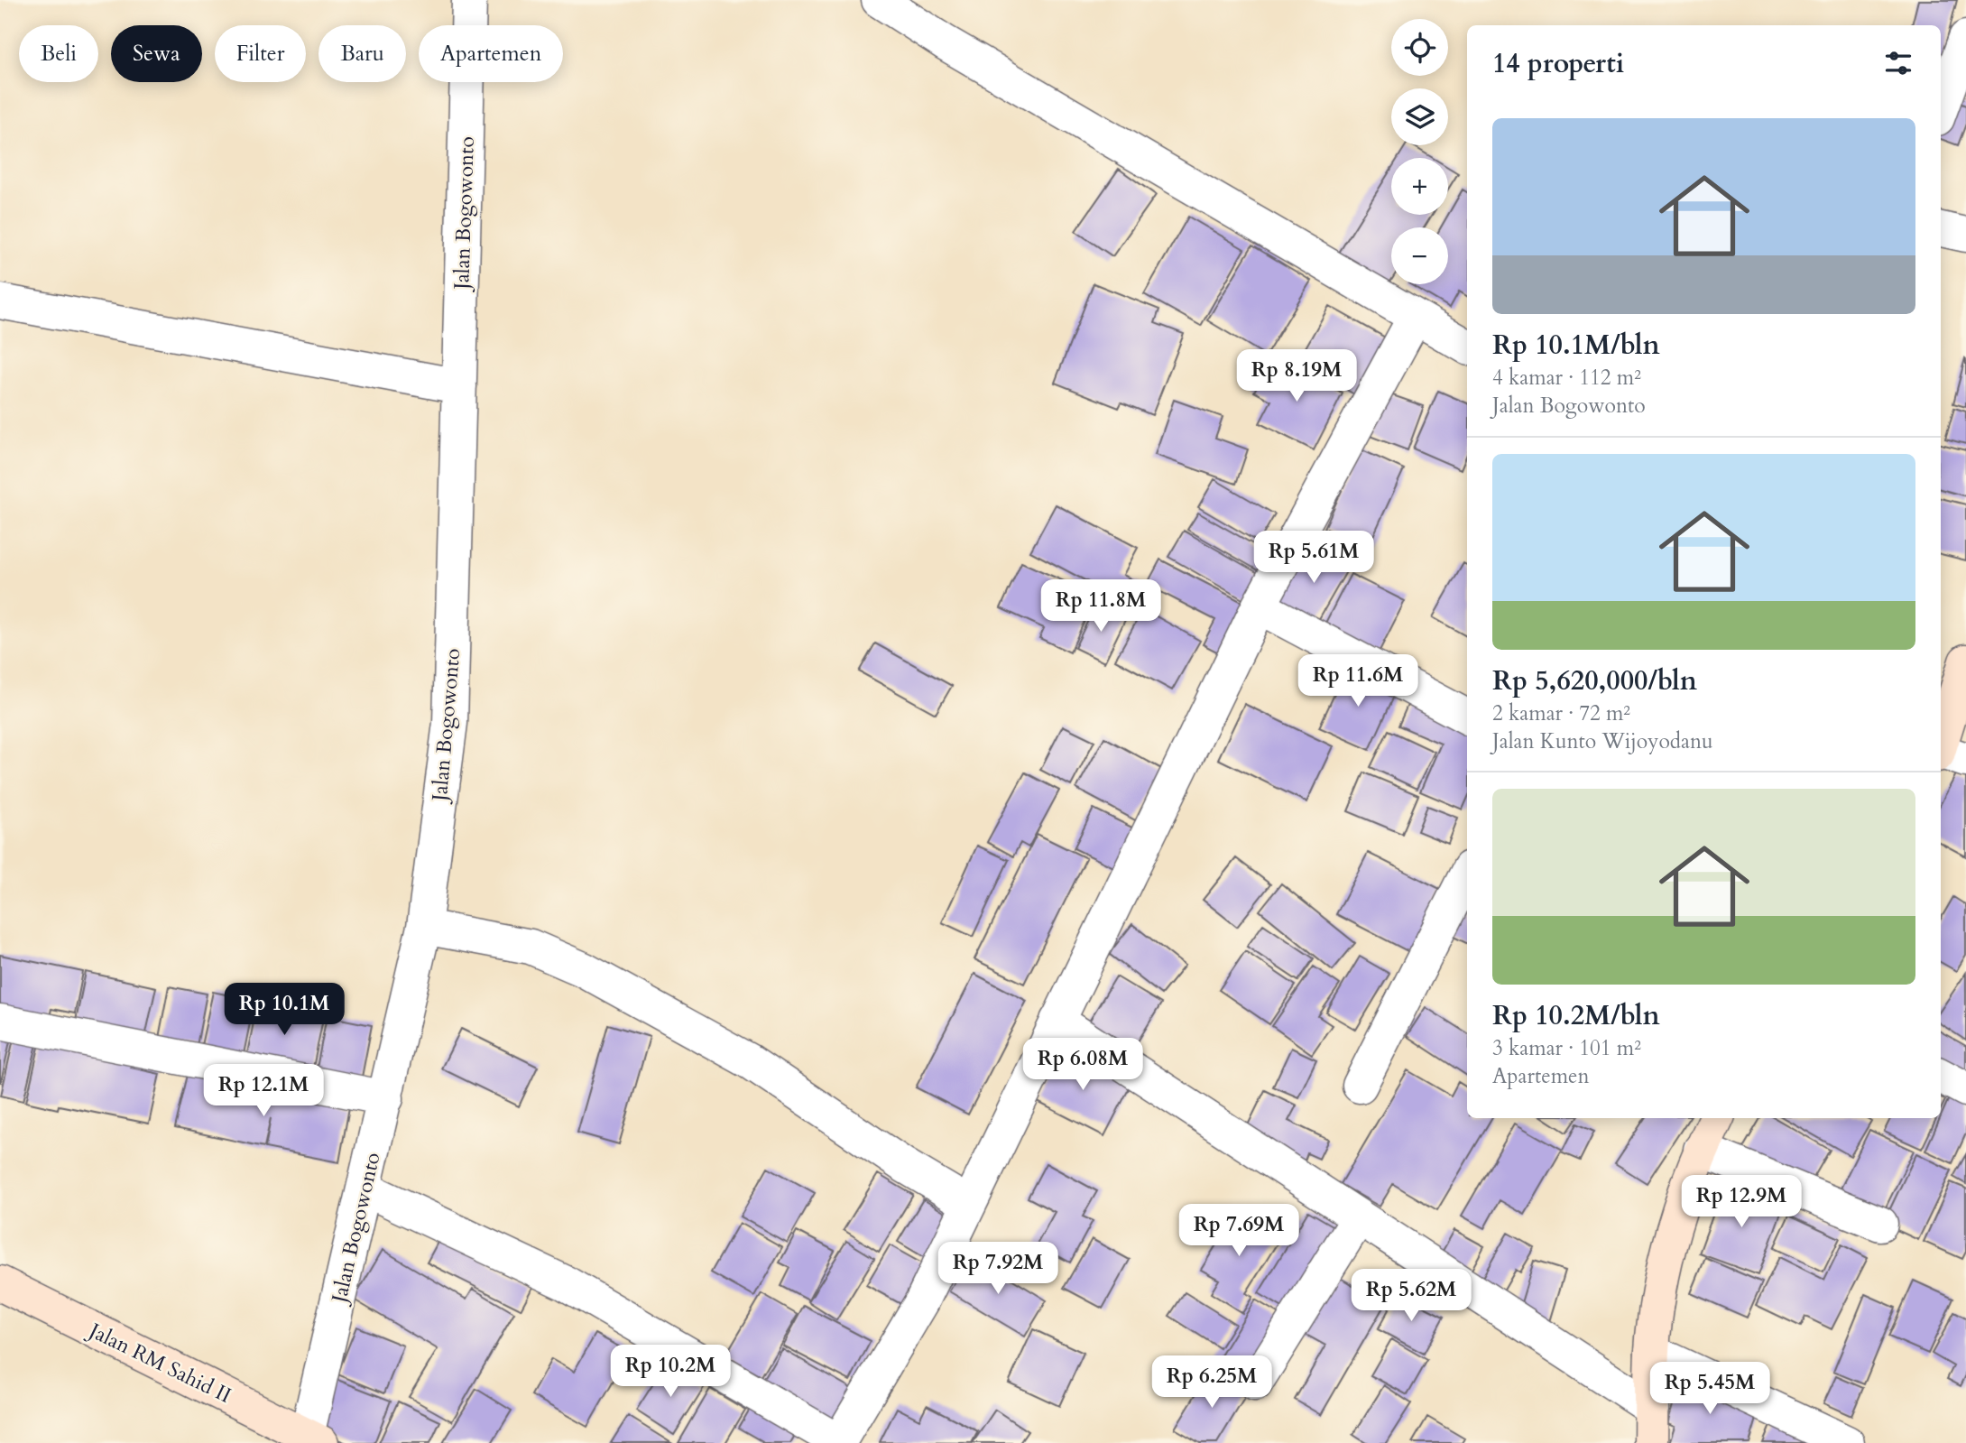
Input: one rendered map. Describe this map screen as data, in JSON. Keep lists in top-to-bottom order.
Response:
{
  "streets": {
    "street": ["Jalan Bogowonto", "Jalan RM Sahid II"]
  },
  "crossings": [
    ["Jalan Bogowonto", "Jalan RM Sahid II"]
  ],
  "page": {
    "map_buttons": ["+", "−"],
    "chip": [
      "Beli",
      "Sewa",
      "Filter",
      "Baru",
      "Apartemen"
    ],
    "heading": "14 properti",
    "list": [
      {
        "name": "Rp 10.1M/bln",
        "note": "4 kamar · 112 m² · Jalan Bogowonto"
      },
      {
        "name": "Rp 5,620,000/bln",
        "note": "2 kamar · 72 m² · Jalan Kunto Wijoyodanu"
      },
      {
        "name": "Rp 10.2M/bln",
        "note": "3 kamar · 101 m² · Apartemen"
      }
    ],
    "price": [
      "Rp 8.19M",
      "Rp 5.61M",
      "Rp 11.8M",
      "Rp 11.6M",
      "Rp 10.1M",
      "Rp 6.08M",
      "Rp 12.1M",
      "Rp 12.9M",
      "Rp 7.69M",
      "Rp 7.92M",
      "Rp 5.62M",
      "Rp 10.2M",
      "Rp 6.25M",
      "Rp 5.45M"
    ]
  }
}
